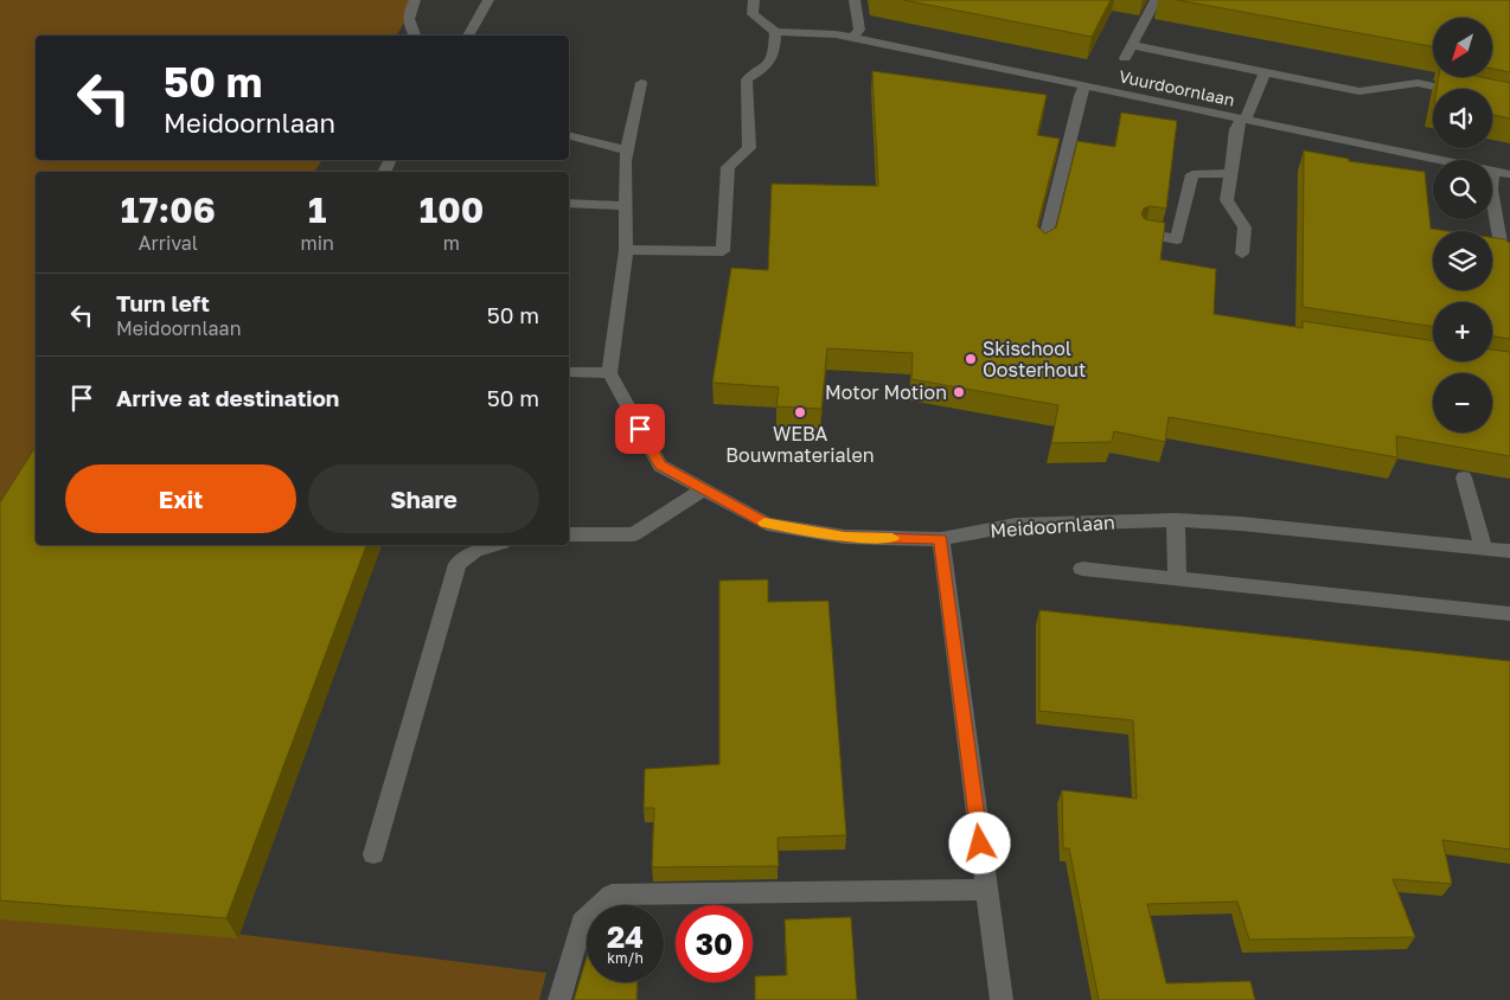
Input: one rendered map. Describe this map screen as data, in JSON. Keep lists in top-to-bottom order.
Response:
{
  "streets": {
    "street": ["Vuurdoornlaan", "Meidoornlaan"]
  },
  "places": ["Skischool Oosterhout", "Motor Motion", "WEBA Bouwmaterialen"],
  "north": "bottom left",
  "page": {
    "map_buttons": ["+", "−"],
    "turn": ["50 m", "Meidoornlaan"],
    "eta": [
      "17:06",
      "Arrival",
      "1",
      "min",
      "100",
      "m"
    ],
    "list": [
      {
        "name": "Turn left",
        "note": "Meidoornlaan",
        "value": "50 m"
      },
      {
        "name": "Arrive at destination",
        "value": "50 m"
      }
    ],
    "buttons": ["Exit", "Share"],
    "speed": "24 km/h",
    "limit": "30"
  }
}
